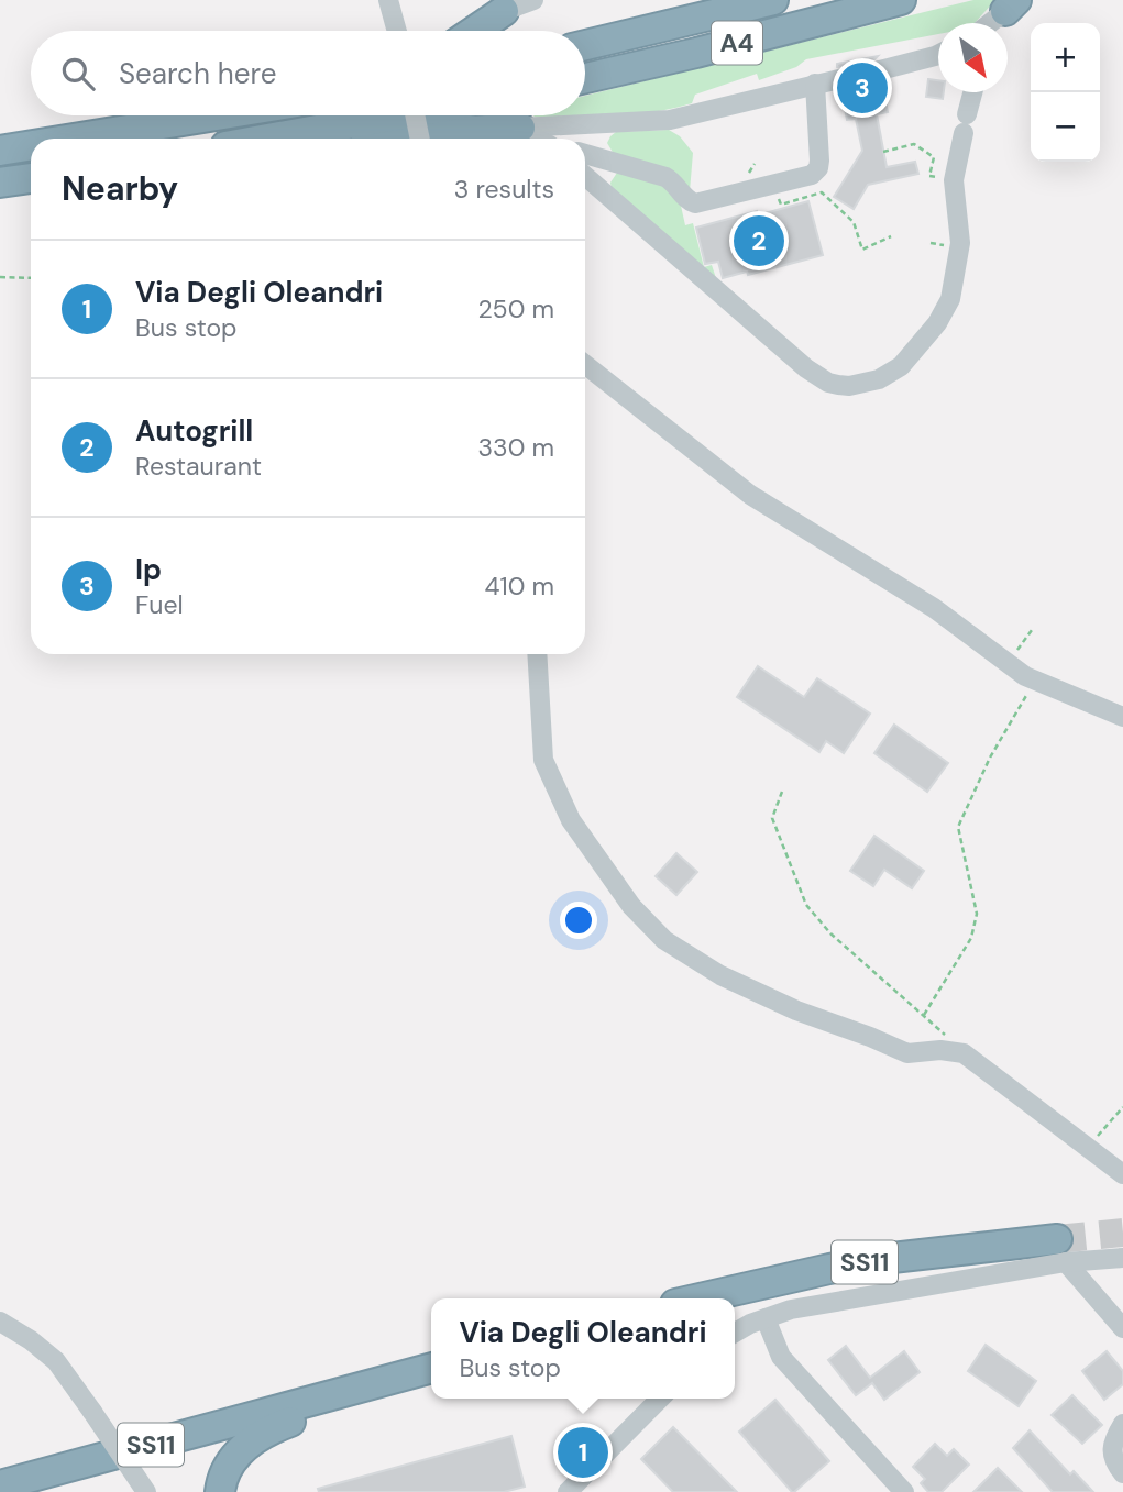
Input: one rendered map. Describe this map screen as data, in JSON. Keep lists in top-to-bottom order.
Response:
{
  "streets": {
    "highway": ["A4", "SS11"]
  },
  "north": "bottom right",
  "page": {
    "map_buttons": ["+", "−"],
    "search": "Search here",
    "pins": ["3", "2", "1"],
    "heading": ["Nearby", "3 results"],
    "list": [
      {
        "mark": "1",
        "name": "Via Degli Oleandri",
        "note": "Bus stop",
        "value": "250 m"
      },
      {
        "mark": "2",
        "name": "Autogrill",
        "note": "Restaurant",
        "value": "330 m"
      },
      {
        "mark": "3",
        "name": "Ip",
        "note": "Fuel",
        "value": "410 m"
      }
    ],
    "popup": ["Via Degli Oleandri", "Bus stop"]
  }
}
